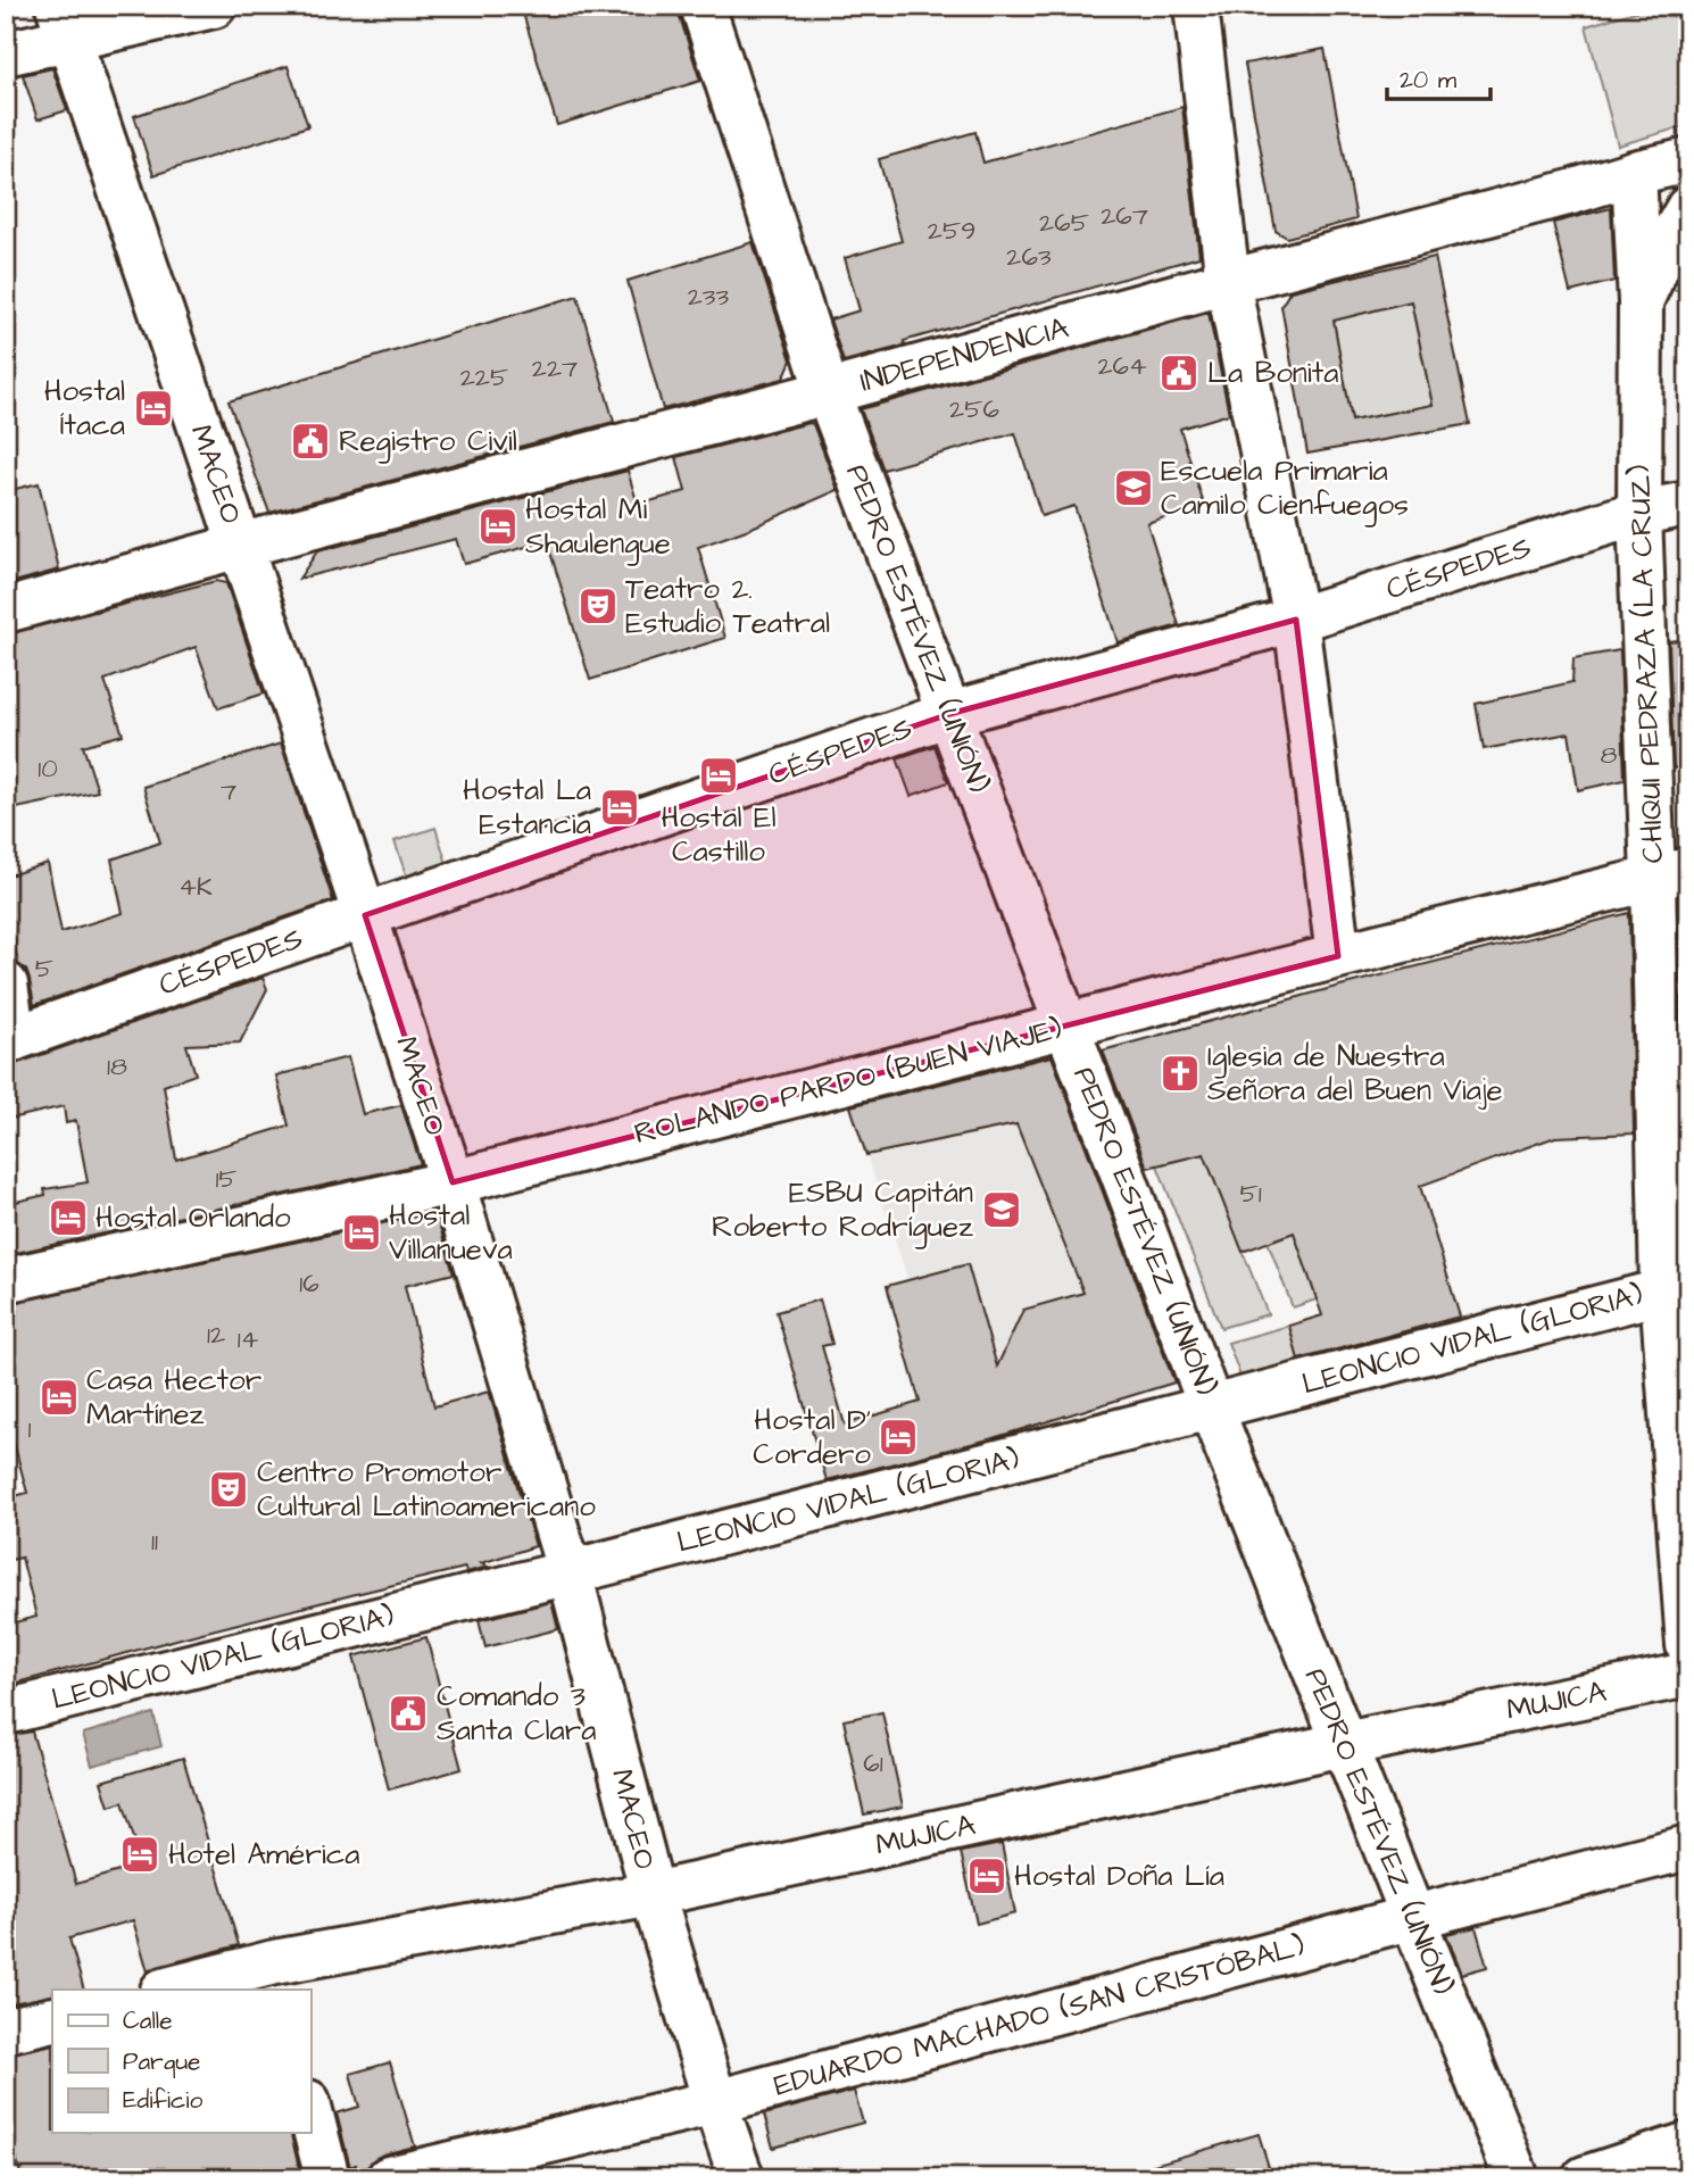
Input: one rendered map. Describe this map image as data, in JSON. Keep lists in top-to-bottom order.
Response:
{
  "streets": {
    "street": [
      "INDEPENDENCIA",
      "MACEO",
      "CÉSPEDES",
      "PEDRO ESTÉVEZ (UNIÓN)",
      "CHIQUI PEDRAZA (LA CRUZ)",
      "ROLANDO PARDO (BUEN VIAJE)",
      "LEONCIO VIDAL (GLORIA)",
      "MUJICA",
      "EDUARDO MACHADO (SAN CRISTÓBAL)"
    ]
  },
  "crossings": [
    ["INDEPENDENCIA", "MACEO"],
    ["INDEPENDENCIA", "PEDRO ESTÉVEZ (UNIÓN)"],
    ["INDEPENDENCIA", "CHIQUI PEDRAZA (LA CRUZ)"],
    ["MACEO", "CÉSPEDES"],
    ["MACEO", "ROLANDO PARDO (BUEN VIAJE)"],
    ["MACEO", "LEONCIO VIDAL (GLORIA)"],
    ["MACEO", "MUJICA"],
    ["MACEO", "EDUARDO MACHADO (SAN CRISTÓBAL)"],
    ["CÉSPEDES", "PEDRO ESTÉVEZ (UNIÓN)"],
    ["CÉSPEDES", "CHIQUI PEDRAZA (LA CRUZ)"],
    ["PEDRO ESTÉVEZ (UNIÓN)", "ROLANDO PARDO (BUEN VIAJE)"],
    ["PEDRO ESTÉVEZ (UNIÓN)", "LEONCIO VIDAL (GLORIA)"],
    ["PEDRO ESTÉVEZ (UNIÓN)", "MUJICA"],
    ["PEDRO ESTÉVEZ (UNIÓN)", "EDUARDO MACHADO (SAN CRISTÓBAL)"],
    ["CHIQUI PEDRAZA (LA CRUZ)", "ROLANDO PARDO (BUEN VIAJE)"],
    ["CHIQUI PEDRAZA (LA CRUZ)", "LEONCIO VIDAL (GLORIA)"]
  ],
  "places": {
    "public building": ["La Bonita", "Registro Civil", "Comando 3 Santa Clara"],
    "hotel": [
      "Hostal Ítaca",
      "Hostal Mi Shaulengue",
      "Hostal El Castillo",
      "Hostal La Estancia",
      "Hostal Orlando",
      "Hostal Villanueva",
      "Casa Hector Martínez",
      "Hostal D' Cordero",
      "Hotel América",
      "Hostal Doña Lía"
    ],
    "school or university": ["Escuela Primaria Camilo Cienfuegos", "ESBU Capitán Roberto Rodríguez"],
    "theatre": ["Teatro 2. Estudio Teatral", "Centro Promotor Cultural Latinoamericano"],
    "church": ["Iglesia de Nuestra Señora del Buen Viaje"]
  },
  "house_numbers": [
    "267",
    "265",
    "259",
    "263",
    "233",
    "264",
    "227",
    "225",
    "256",
    "8",
    "10",
    "7",
    "4K",
    "5",
    "18",
    "15",
    "51",
    "16",
    "12",
    "14",
    "1",
    "11",
    "61"
  ],
  "legend": ["Calle", "Parque", "Edificio"],
  "scale_bar": "20 m"
}
